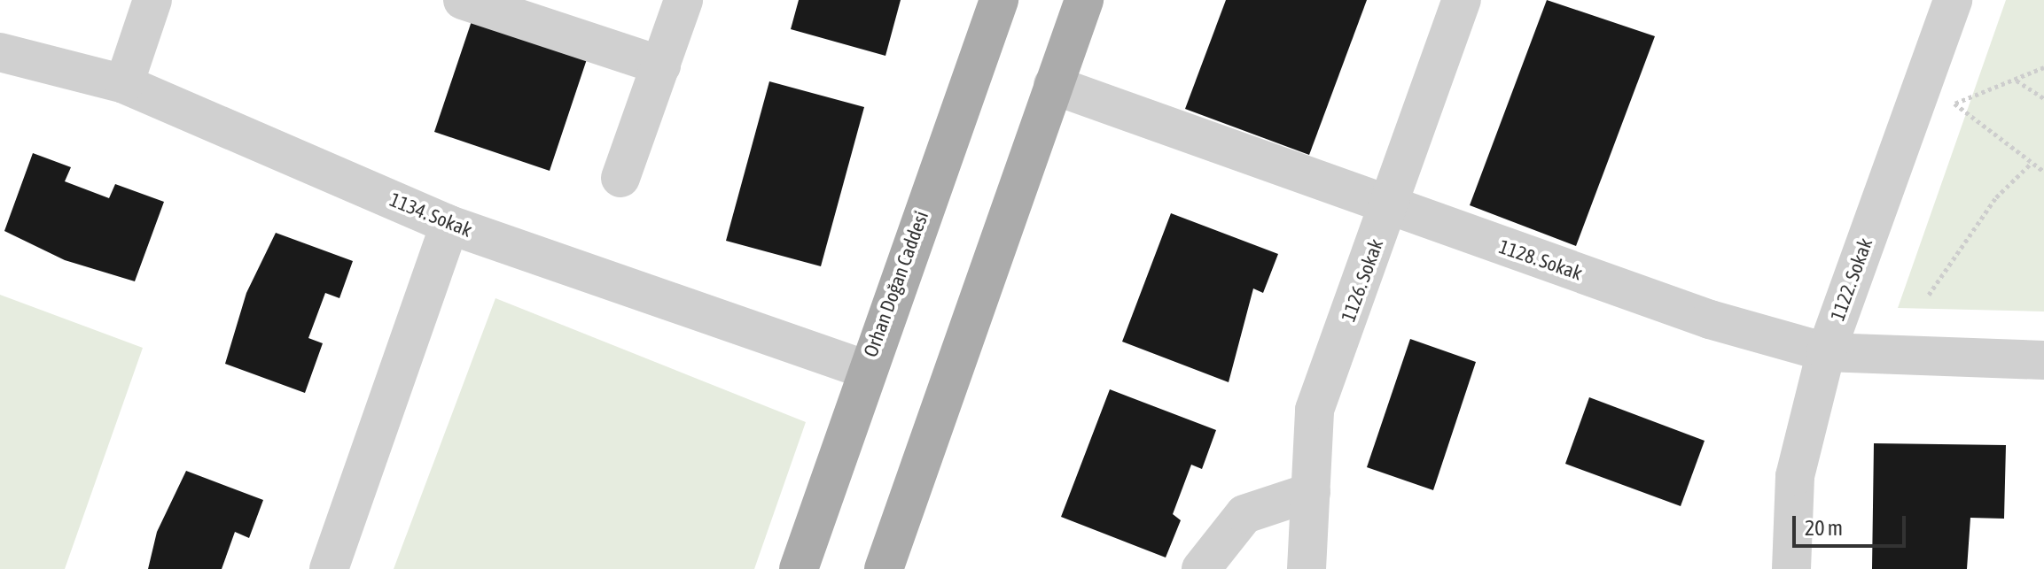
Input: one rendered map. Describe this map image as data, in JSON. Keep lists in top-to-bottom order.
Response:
{
  "streets": {
    "main road": ["Orhan Doğan Caddesi"],
    "street": [
      "1134. Sokak",
      "1128. Sokak",
      "1122. Sokak",
      "1126. Sokak"
    ]
  },
  "crossings": [
    ["1134. Sokak", "Orhan Doğan Caddesi"],
    ["1128. Sokak", "1122. Sokak"],
    ["1128. Sokak", "1126. Sokak"]
  ],
  "scale_bar": "20 m"
}
